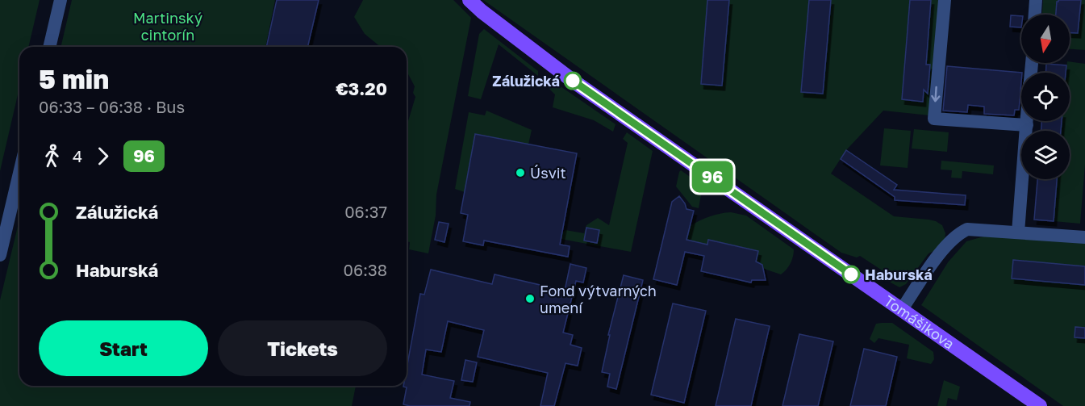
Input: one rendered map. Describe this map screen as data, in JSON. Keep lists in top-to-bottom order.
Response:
{
  "streets": {
    "main road": ["Tomášikova"]
  },
  "parks": ["Martinský cintorín"],
  "places": [
    "Zálužická",
    "Úsvit",
    "Haburská",
    "Fond výtvarných umení"
  ],
  "lines": ["bus line 96"],
  "north": "bottom",
  "page": {
    "on_map": "96",
    "heading": ["5 min", "06:33 – 06:38 · Bus", "€3.20"],
    "legs": ["4", "96"],
    "list": [
      {
        "name": "Zálužická",
        "value": "06:37"
      },
      {
        "name": "Haburská",
        "value": "06:38"
      }
    ],
    "buttons": ["Start", "Tickets"]
  }
}
